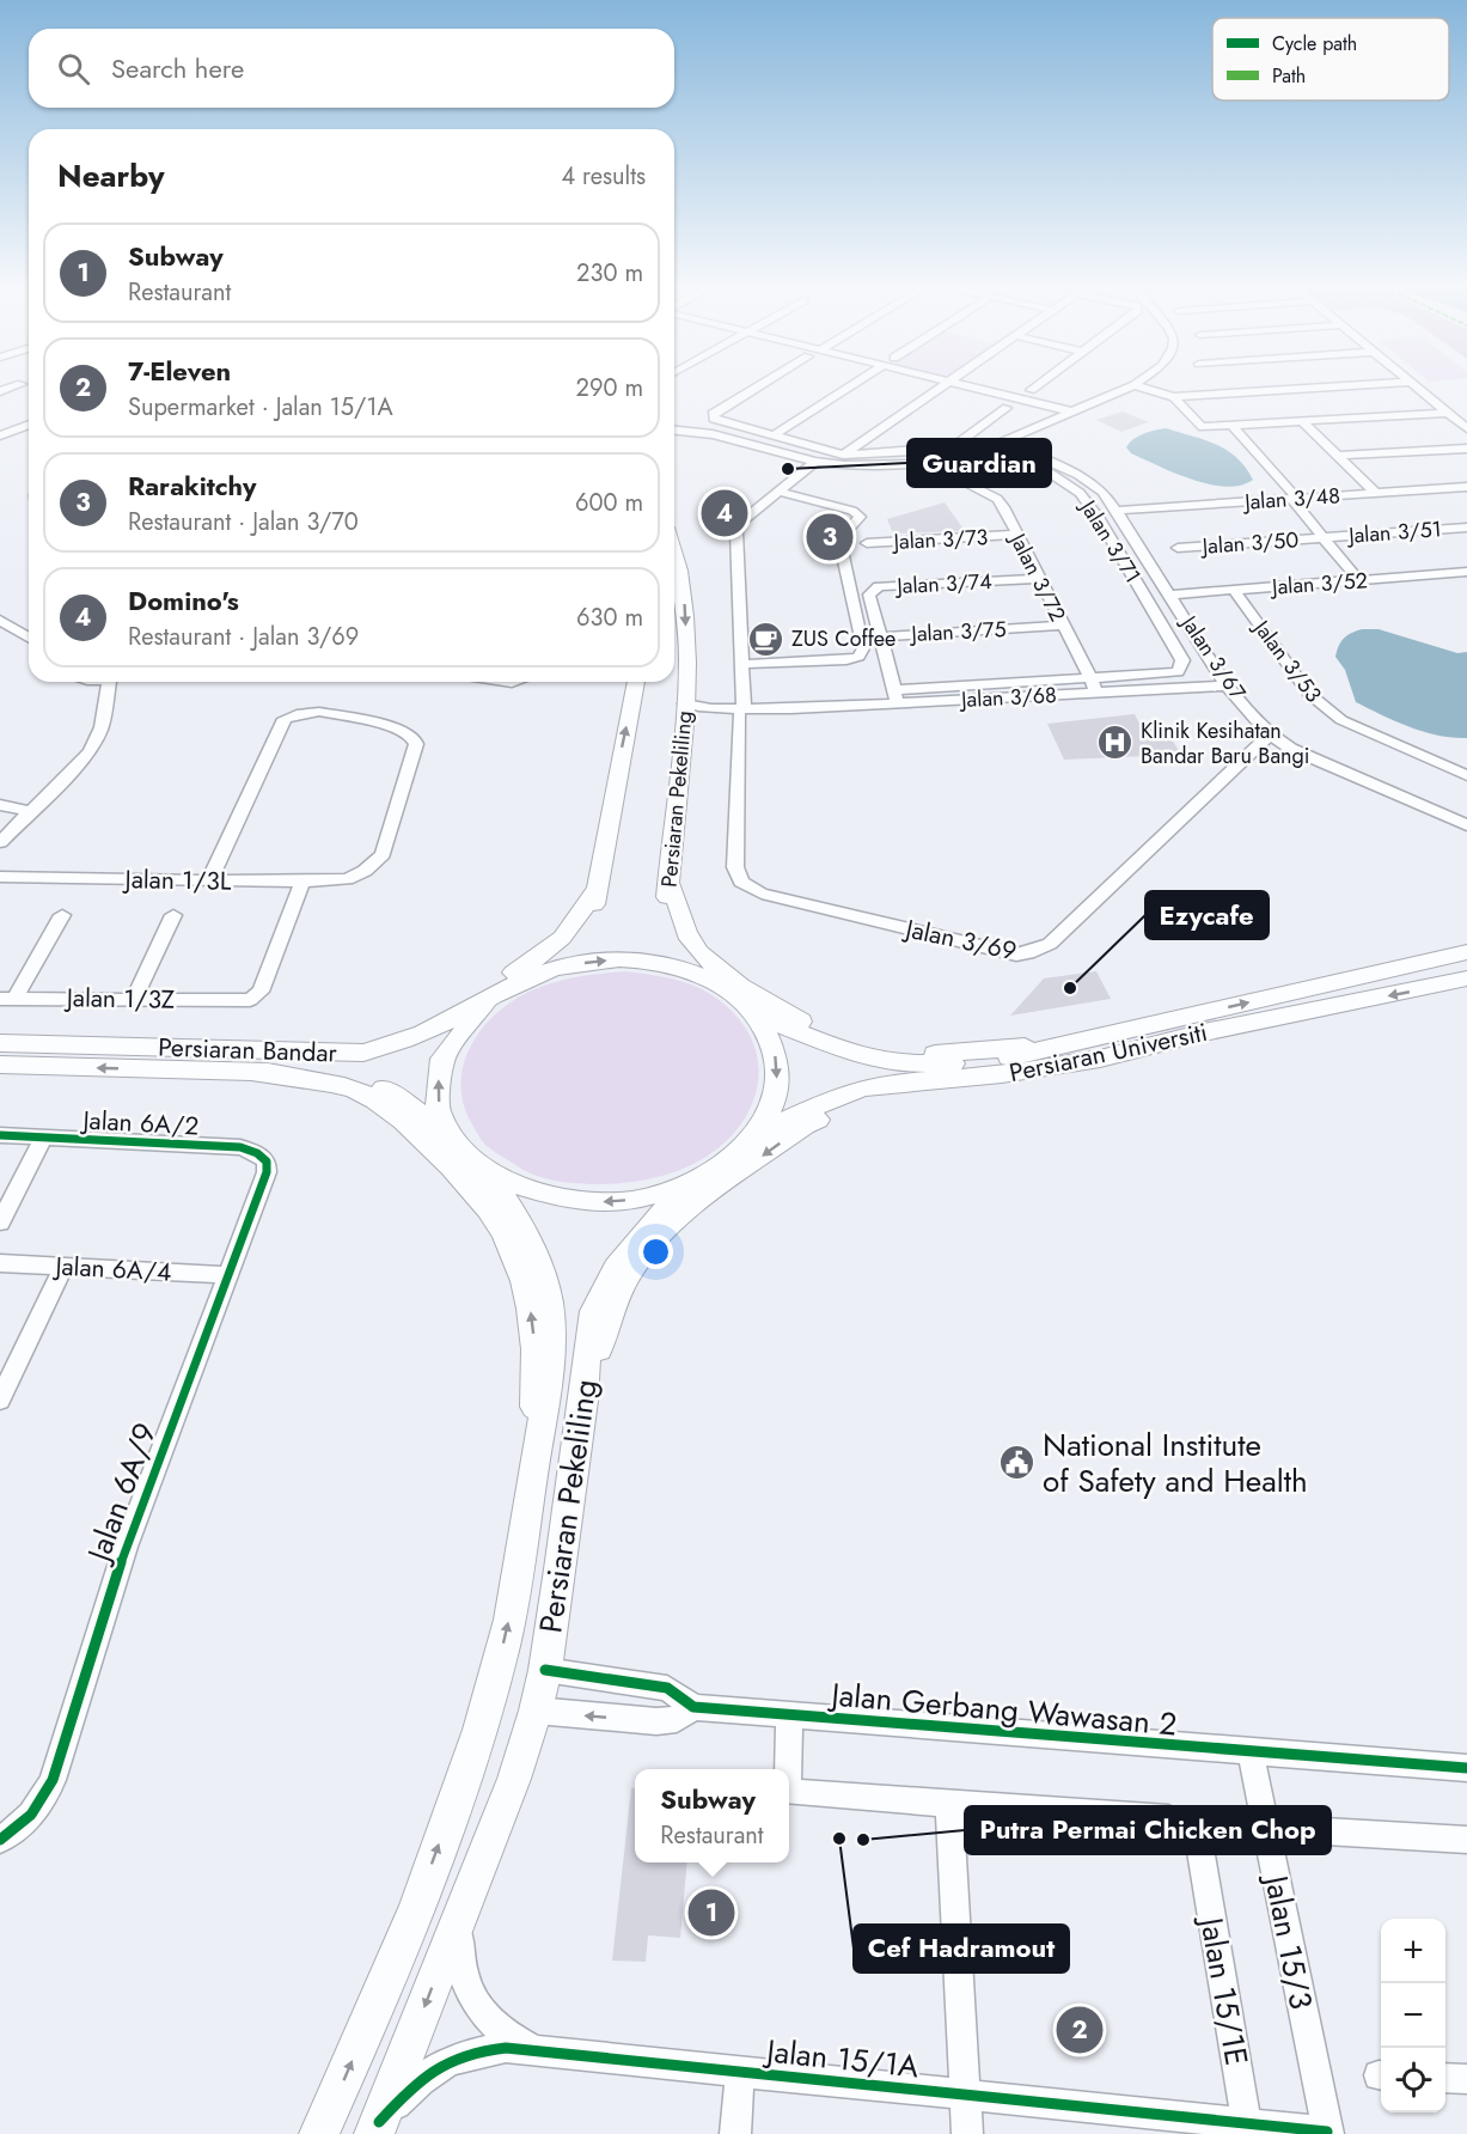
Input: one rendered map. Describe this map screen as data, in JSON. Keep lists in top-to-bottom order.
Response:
{
  "streets": {
    "main road": ["Persiaran Pekeliling", "Persiaran Bandar", "Persiaran Universiti"],
    "street": [
      "Jalan 3/48",
      "Jalan 3/51",
      "Jalan 3/73",
      "Jalan 3/71",
      "Jalan 3/50",
      "Jalan 3/72",
      "Jalan 3/74",
      "Jalan 3/52",
      "Jalan 3/75",
      "Jalan 3/67",
      "Jalan 3/53",
      "Jalan 3/68",
      "Jalan 1/3L",
      "Jalan 3/69",
      "Jalan 1/3Z",
      "Jalan 6A/2",
      "Jalan 6A/4",
      "Jalan 6A/9",
      "Jalan Gerbang Wawasan 2",
      "Jalan 15/3",
      "Jalan 15/1E",
      "Jalan 15/1A"
    ]
  },
  "crossings": [
    ["Jalan 3/48", "Jalan 3/67"],
    ["Jalan 3/51", "Jalan 3/50"],
    ["Jalan 3/73", "Jalan 3/72"],
    ["Jalan 3/71", "Jalan 3/72"],
    ["Jalan 3/72", "Jalan 3/74"],
    ["Jalan 3/72", "Jalan 3/75"],
    ["Jalan 3/72", "Jalan 3/68"],
    ["Jalan 3/74", "Jalan 3/75"],
    ["Jalan 3/52", "Jalan 3/67"],
    ["Jalan 3/52", "Jalan 3/53"],
    ["Jalan 3/67", "Jalan 3/68"],
    ["Jalan 3/67", "Jalan 3/69"],
    ["Jalan 3/68", "Persiaran Pekeliling"],
    ["Jalan 3/68", "Jalan 3/69"],
    ["Persiaran Pekeliling", "Jalan Gerbang Wawasan 2"],
    ["Persiaran Pekeliling", "Jalan 15/1A"],
    ["Jalan 1/3L", "Jalan 1/3Z"],
    ["Jalan 6A/2", "Jalan 6A/9"],
    ["Jalan 6A/4", "Jalan 6A/9"],
    ["Jalan Gerbang Wawasan 2", "Jalan 15/3"],
    ["Jalan 15/3", "Jalan 15/1A"],
    ["Jalan 15/1E", "Jalan 15/1A"]
  ],
  "places": {
    "other": [
      "Guardian",
      "Ezycafe",
      "Cef Hadramout",
      "Putra Permai Chicken Chop"
    ],
    "cafe": ["ZUS Coffee"],
    "hospital": ["Klinik Kesihatan Bandar Baru Bangi"],
    "public building": ["National Institute of Safety and Health"]
  },
  "legend": ["Cycle path", "Path"],
  "page": {
    "search": "Search here",
    "heading": ["Nearby", "4 results"],
    "list": [
      {
        "mark": "1",
        "name": "Subway",
        "note": "Restaurant",
        "value": "230 m"
      },
      {
        "mark": "2",
        "name": "7-Eleven",
        "note": "Supermarket · Jalan 15/1A",
        "value": "290 m"
      },
      {
        "mark": "3",
        "name": "Rarakitchy",
        "note": "Restaurant · Jalan 3/70",
        "value": "600 m"
      },
      {
        "mark": "4",
        "name": "Domino's",
        "note": "Restaurant · Jalan 3/69",
        "value": "630 m"
      }
    ],
    "pins": [
      "4",
      "3",
      "1",
      "2"
    ],
    "popup": ["Subway", "Restaurant"],
    "map_buttons": ["+", "−"]
  }
}
